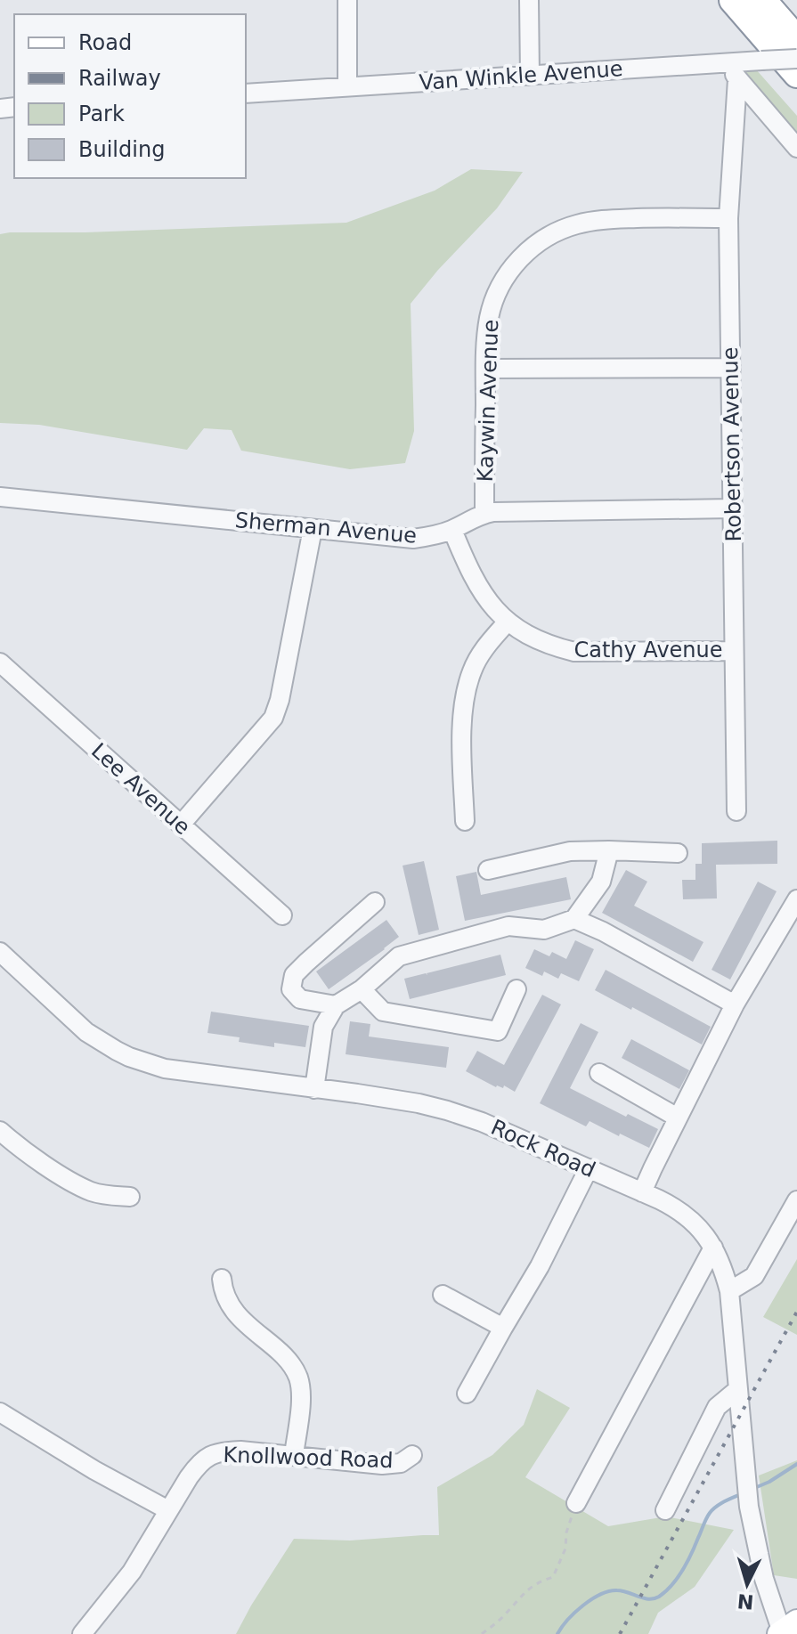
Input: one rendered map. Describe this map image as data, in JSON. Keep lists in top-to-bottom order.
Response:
{
  "streets": {
    "street": [
      "Van Winkle Avenue",
      "Kaywin Avenue",
      "Robertson Avenue",
      "Sherman Avenue",
      "Cathy Avenue",
      "Lee Avenue",
      "Rock Road",
      "Knollwood Road"
    ]
  },
  "crossings": [
    ["Kaywin Avenue", "Robertson Avenue"],
    ["Kaywin Avenue", "Sherman Avenue"],
    ["Robertson Avenue", "Sherman Avenue"],
    ["Robertson Avenue", "Cathy Avenue"],
    ["Sherman Avenue", "Cathy Avenue"]
  ],
  "legend": [
    "Road",
    "Railway",
    "Park",
    "Building"
  ],
  "north": "bottom"
}
